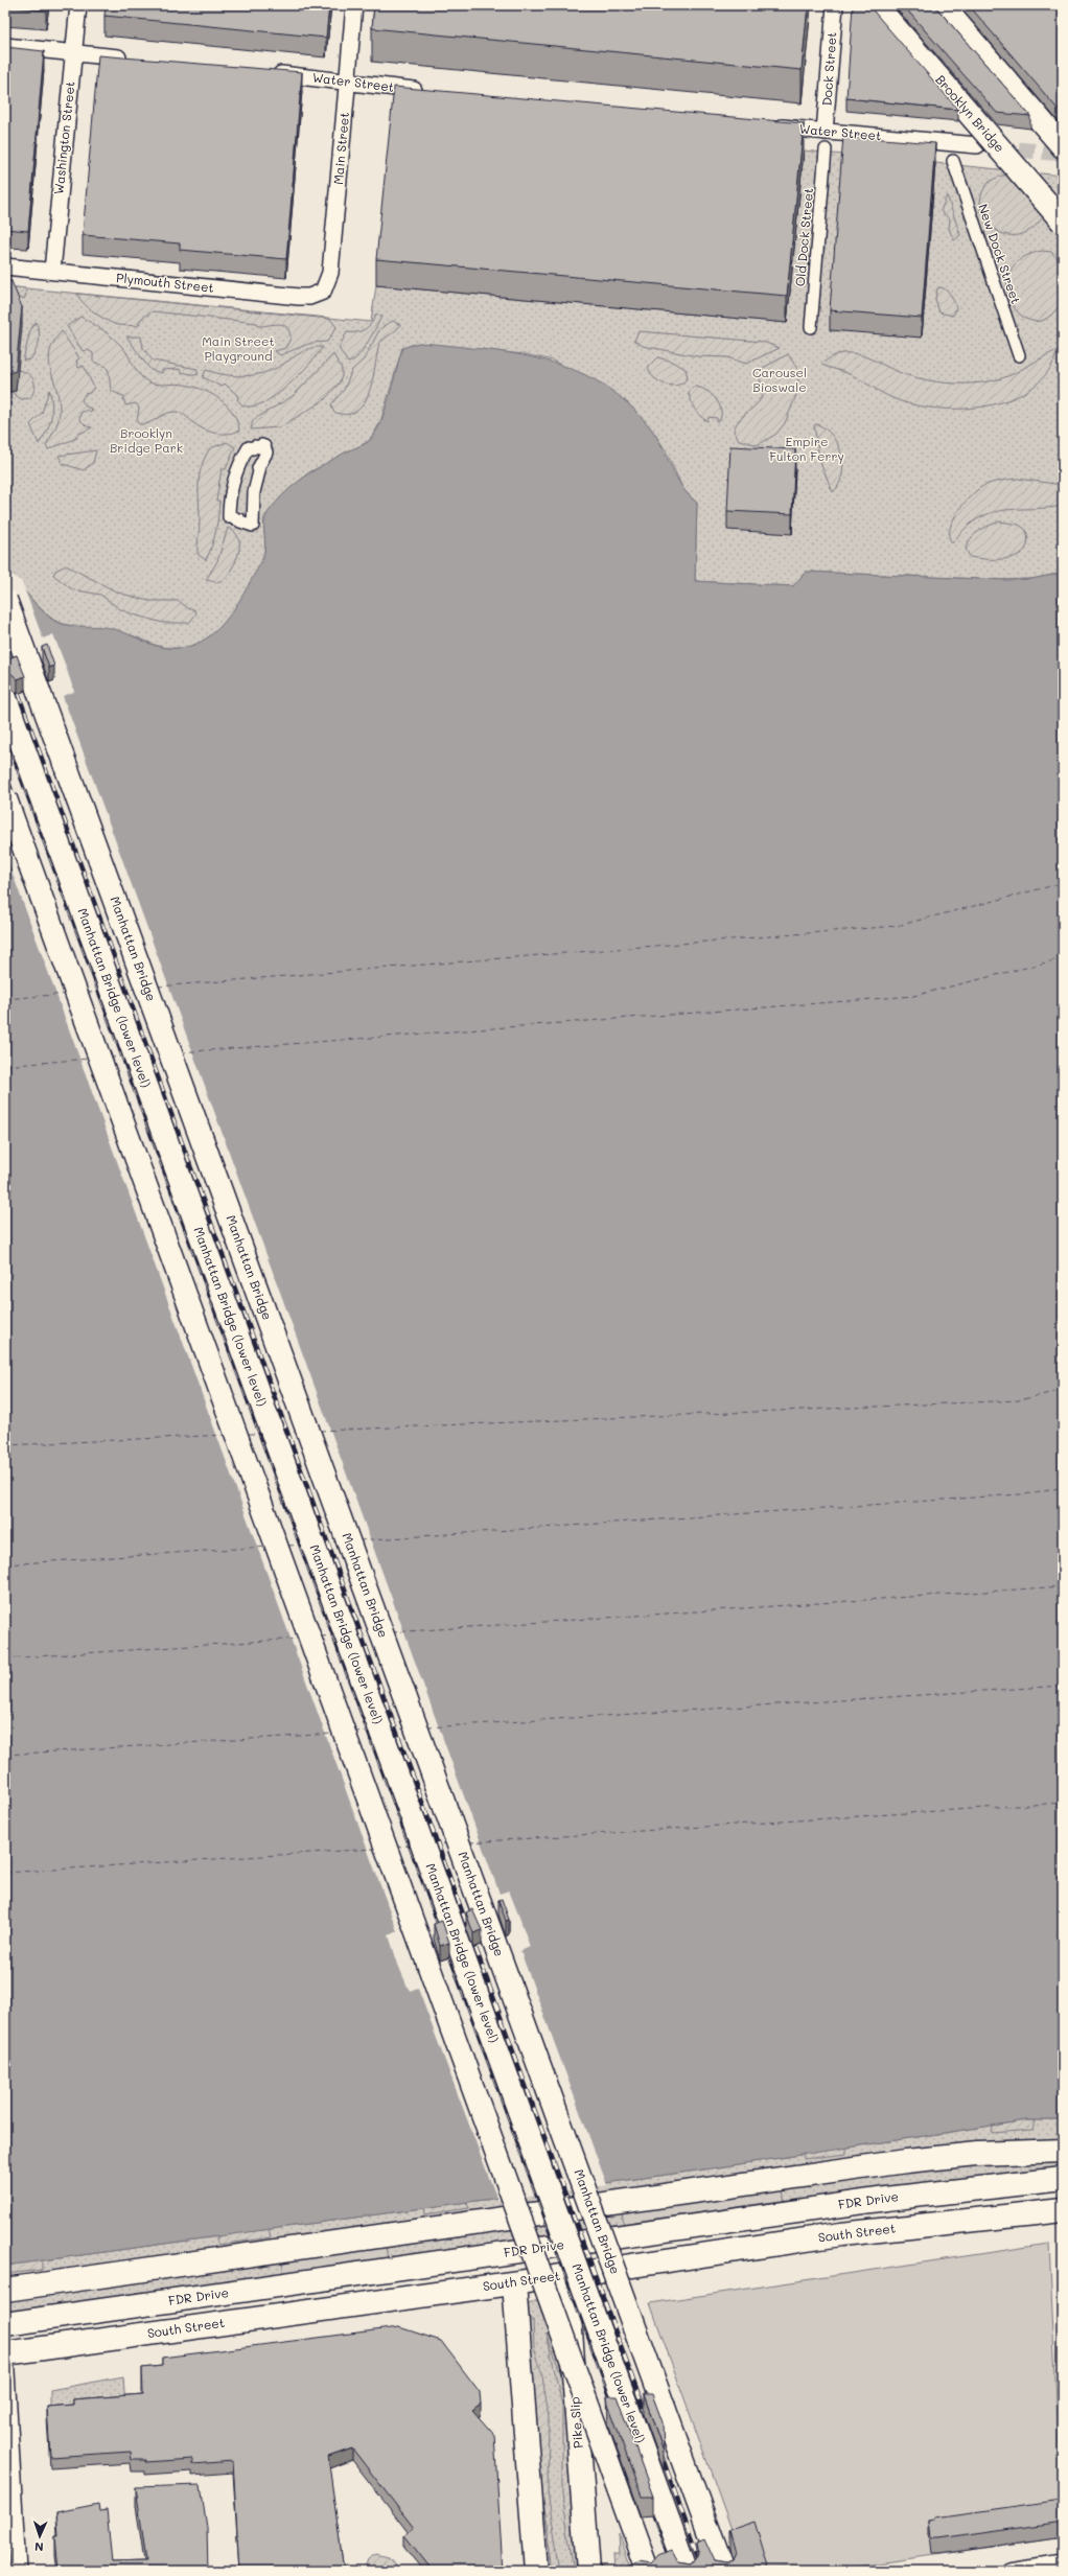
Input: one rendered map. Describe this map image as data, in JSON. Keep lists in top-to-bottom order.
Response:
{
  "streets": {
    "main road": [
      "Brooklyn Bridge",
      "Manhattan Bridge",
      "Manhattan Bridge (lower level)",
      "FDR Drive",
      "South Street",
      "Pike Slip"
    ],
    "street": [
      "Dock Street",
      "Water Street",
      "Washington Street",
      "Main Street",
      "Old Dock Street",
      "New Dock Street",
      "Plymouth Street"
    ]
  },
  "crossings": [
    ["Dock Street", "Water Street"],
    ["Water Street", "Main Street"],
    ["Washington Street", "Plymouth Street"],
    ["Main Street", "Plymouth Street"],
    ["South Street", "Pike Slip"]
  ],
  "parks": [
    "Main Street Playground",
    "Carousel Bioswale",
    "Brooklyn Bridge Park",
    "Empire Fulton Ferry"
  ],
  "north": "bottom"
}
